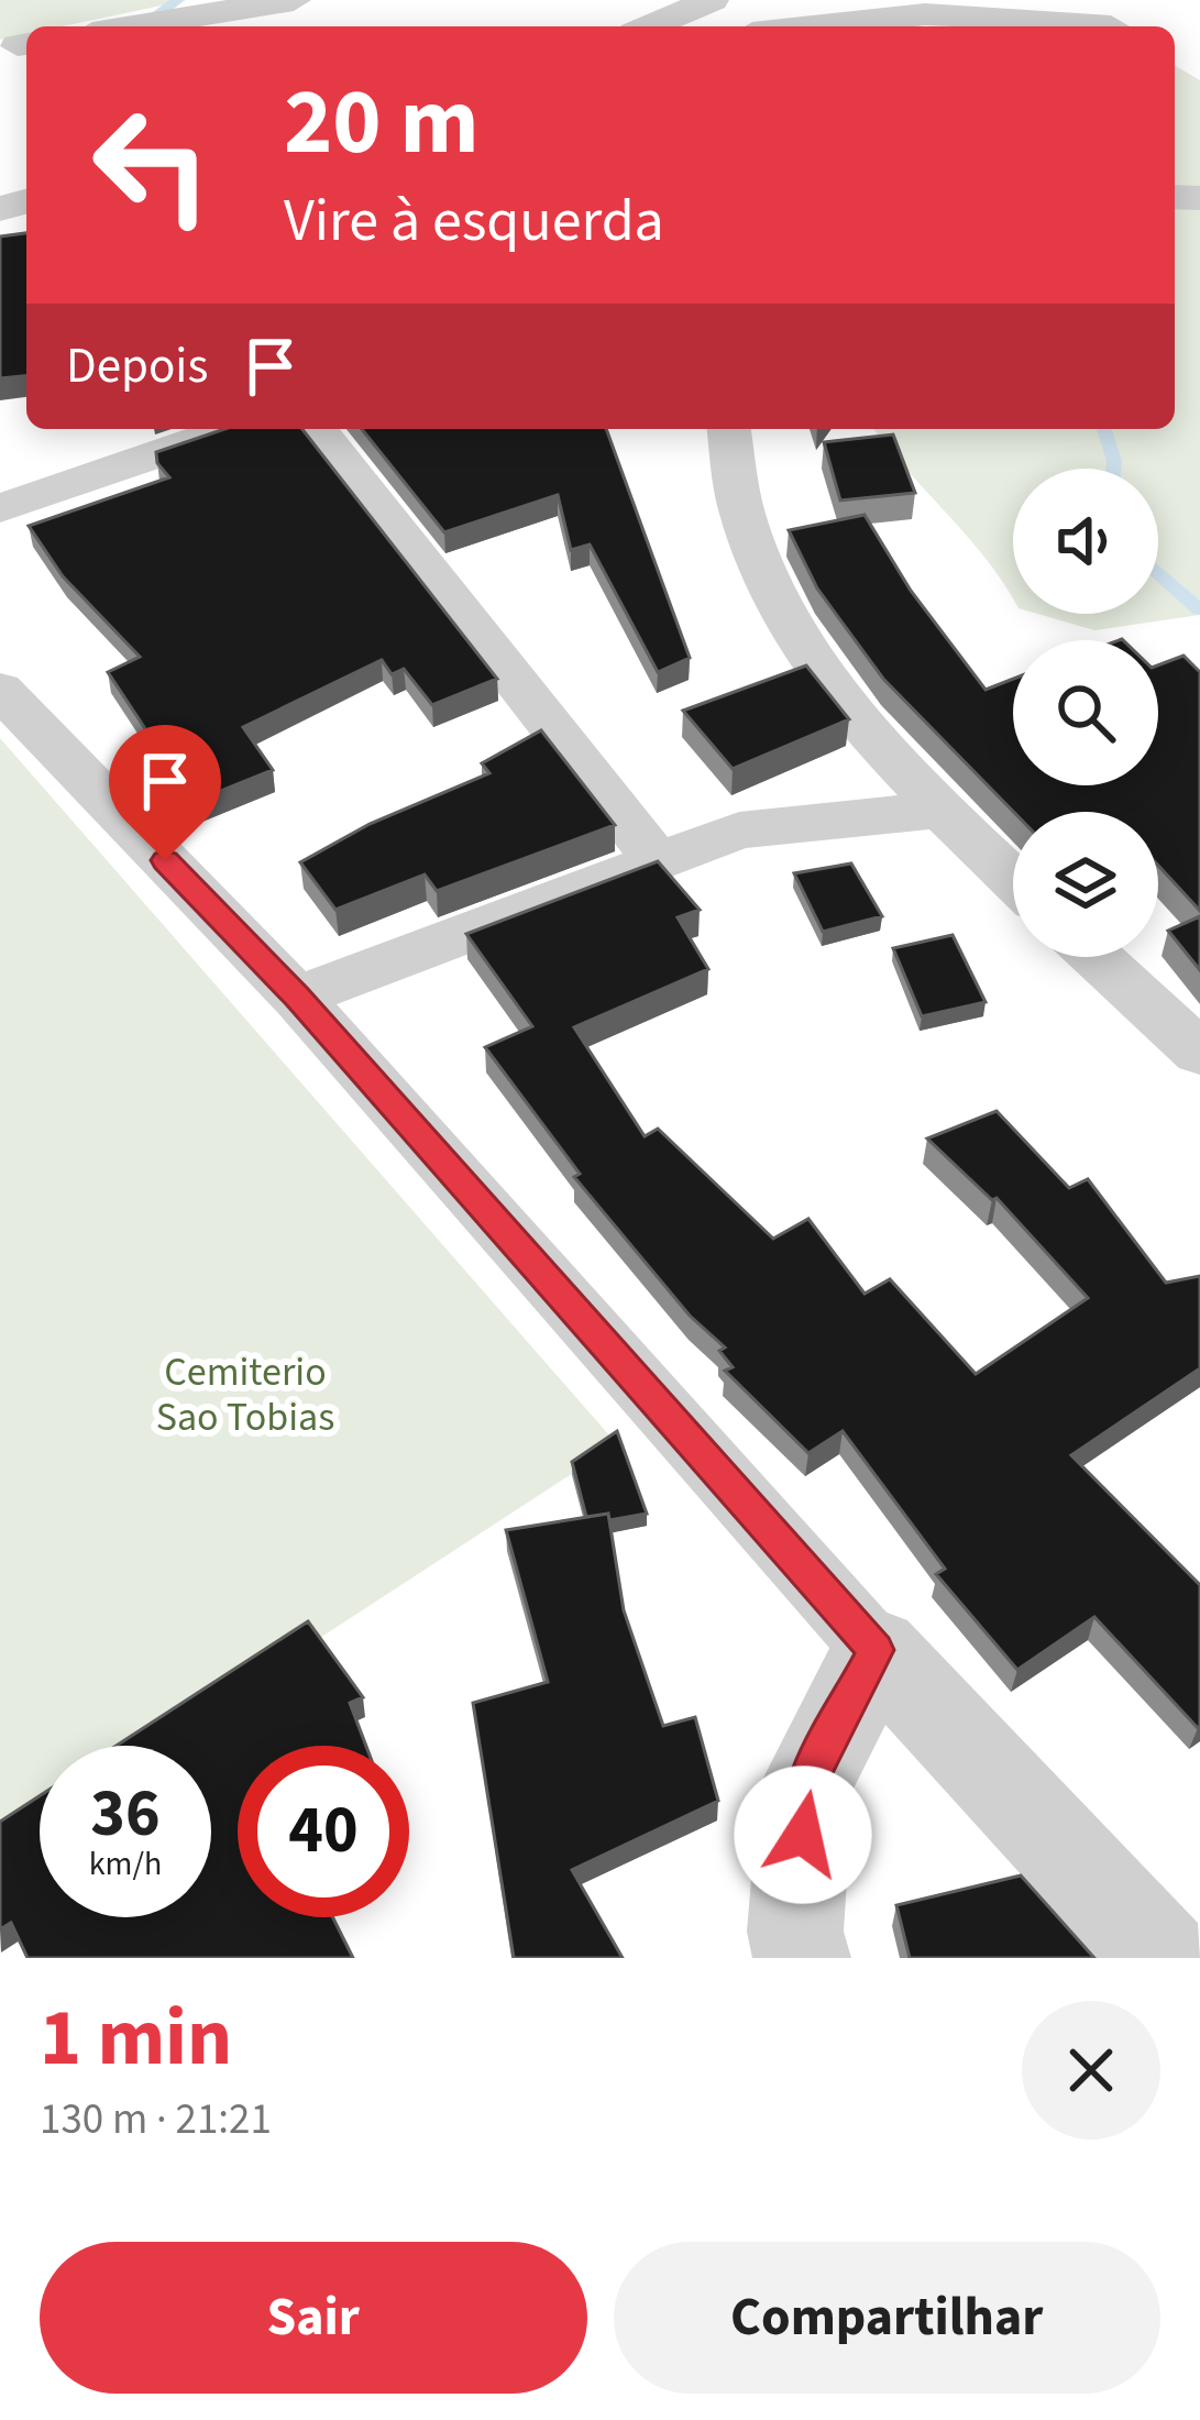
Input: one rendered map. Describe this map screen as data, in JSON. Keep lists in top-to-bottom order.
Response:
{
  "parks": ["Cemiterio Sao Tobias"],
  "page": {
    "turn": ["20 m", "Vire à esquerda"],
    "then": "Depois",
    "speed": "36 km/h",
    "limit": "40",
    "heading": ["1 min", "130 m · 21:21"],
    "buttons": ["Sair", "Compartilhar"]
  }
}
